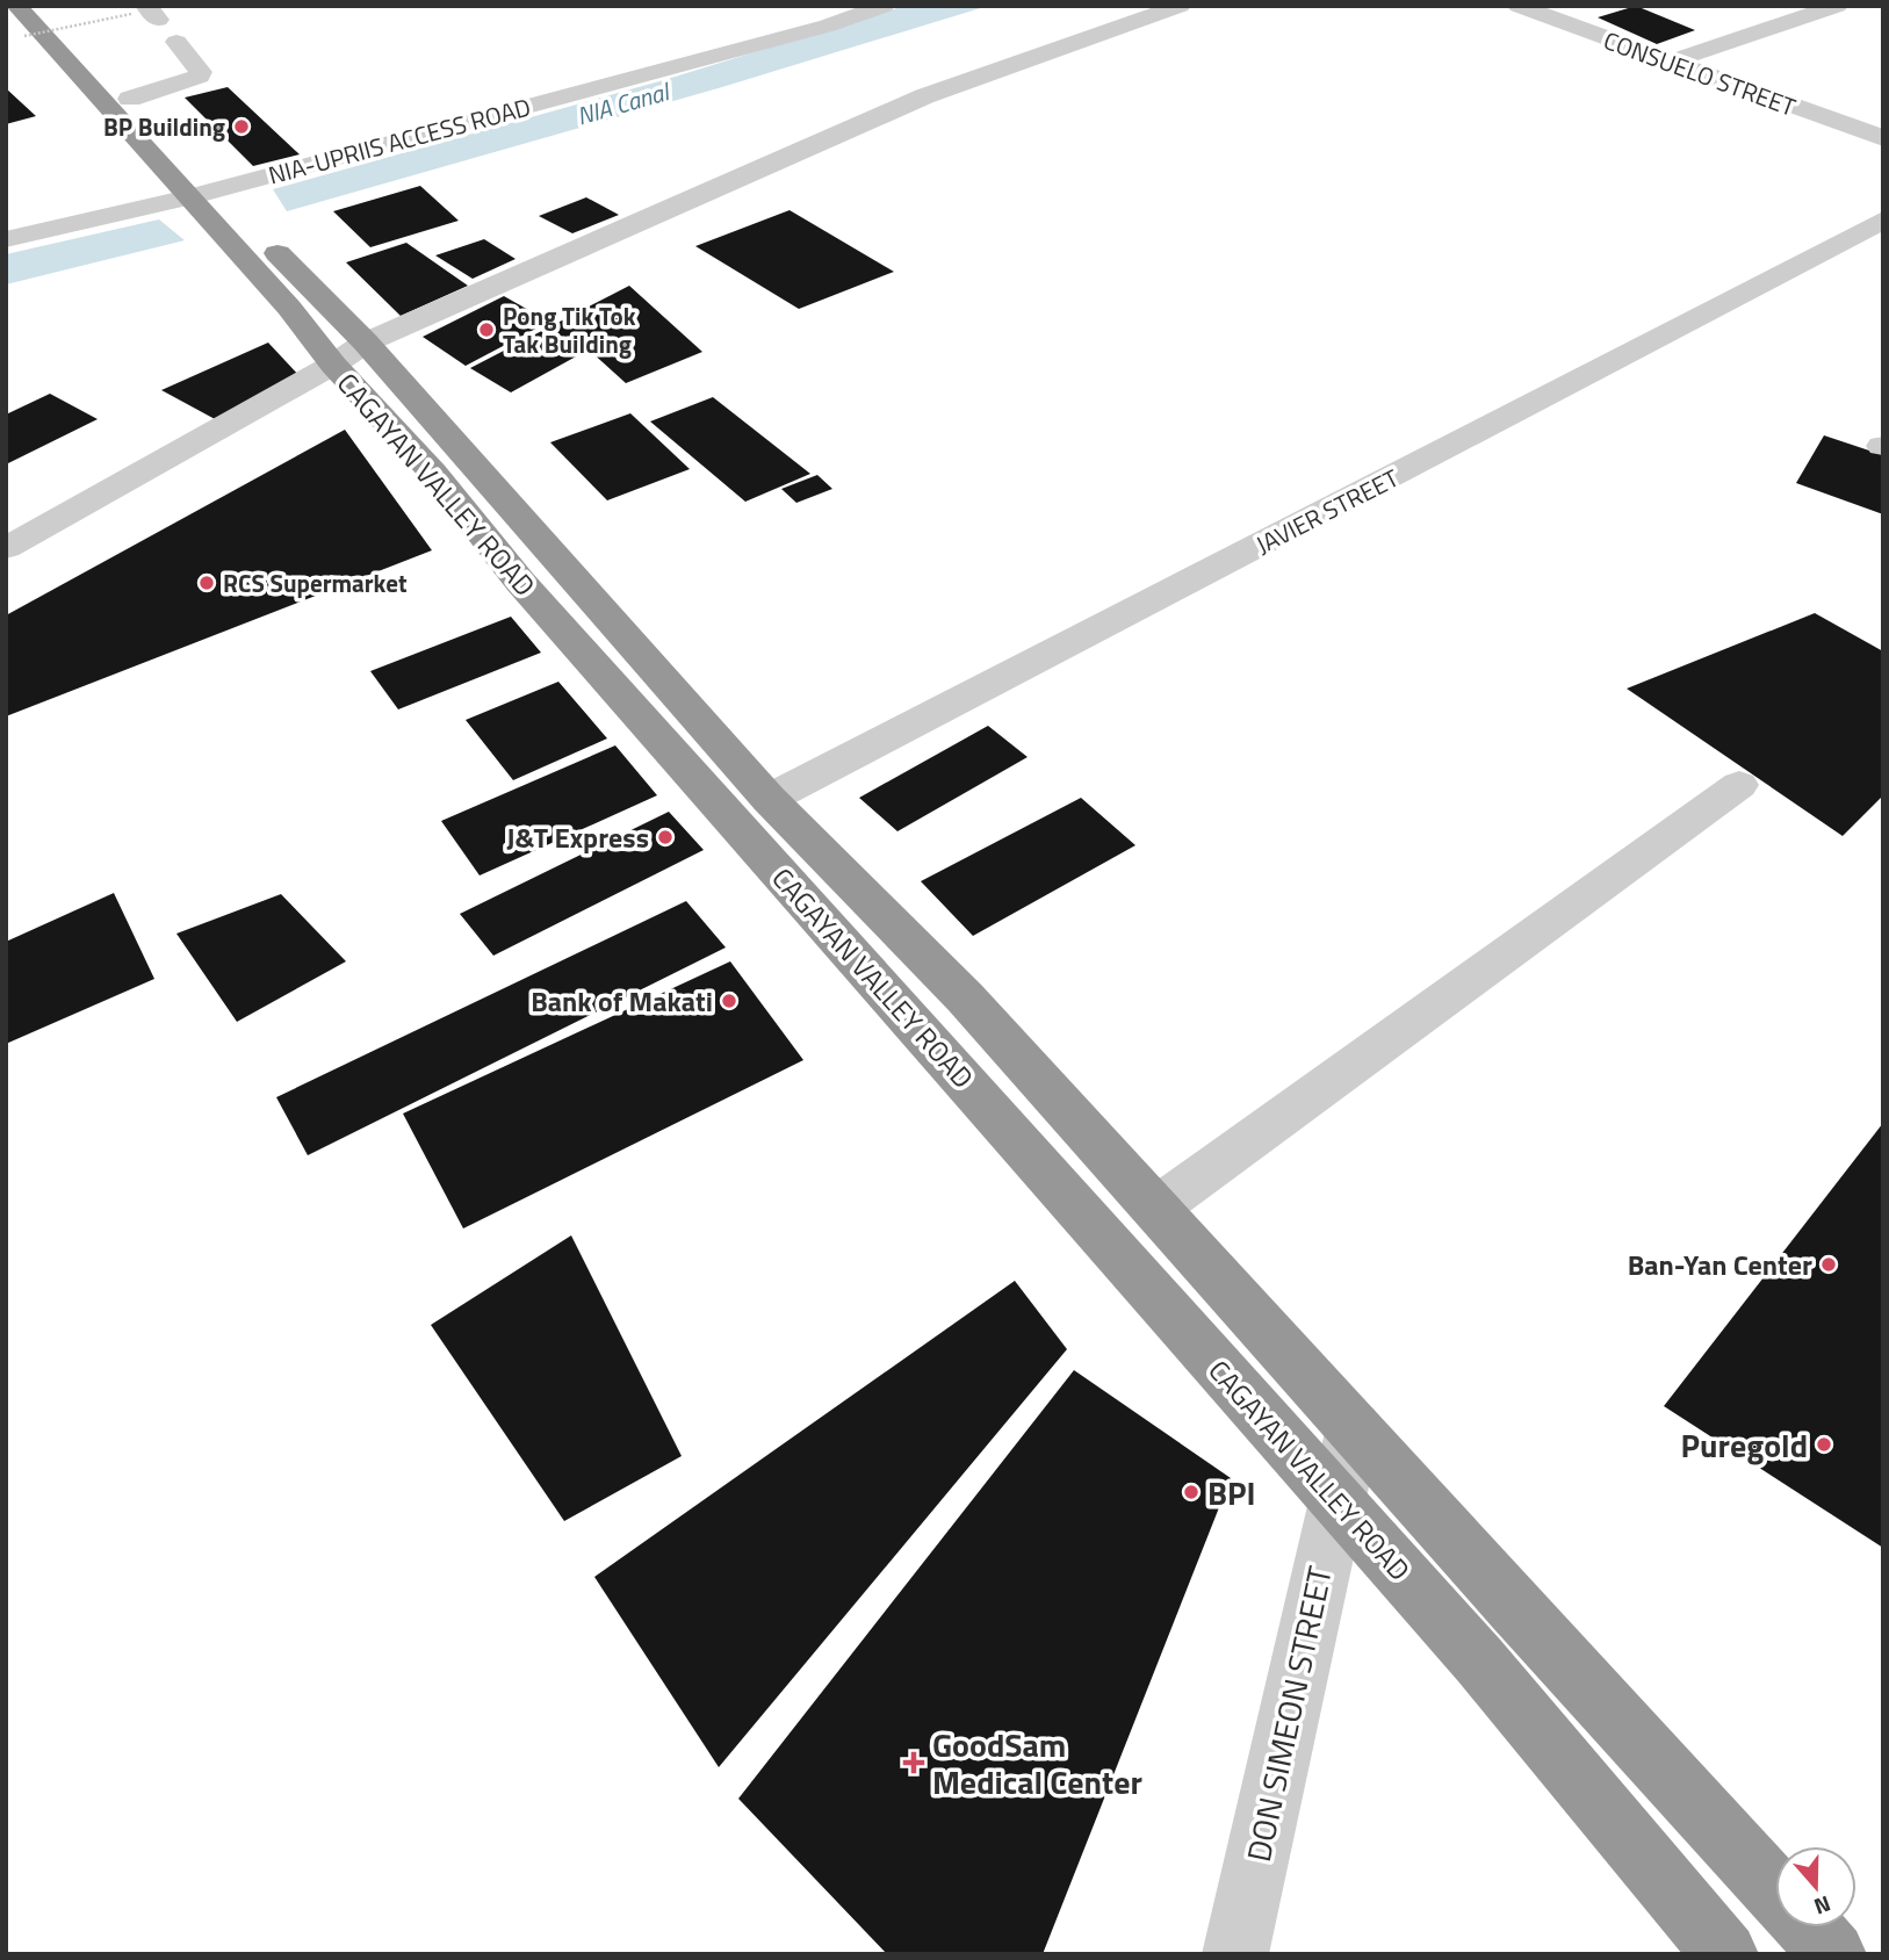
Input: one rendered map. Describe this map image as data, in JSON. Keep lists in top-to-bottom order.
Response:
{
  "streets": {
    "highway": ["CAGAYAN VALLEY ROAD"],
    "street": [
      "CONSUELO STREET",
      "NIA-UPRIIS ACCESS ROAD",
      "JAVIER STREET",
      "DON SIMEON STREET"
    ]
  },
  "crossings": [
    ["NIA-UPRIIS ACCESS ROAD", "CAGAYAN VALLEY ROAD"],
    ["CAGAYAN VALLEY ROAD", "JAVIER STREET"],
    ["CAGAYAN VALLEY ROAD", "DON SIMEON STREET"]
  ],
  "water": ["NIA Canal"],
  "places": {
    "other": [
      "BP Building",
      "Pong Tik Tok Tak Building",
      "RCS Supermarket",
      "J&T Express",
      "Bank of Makati",
      "Ban-Yan Center",
      "Puregold",
      "BPI"
    ],
    "health": ["GoodSam Medical Center"]
  },
  "north": "bottom"
}
